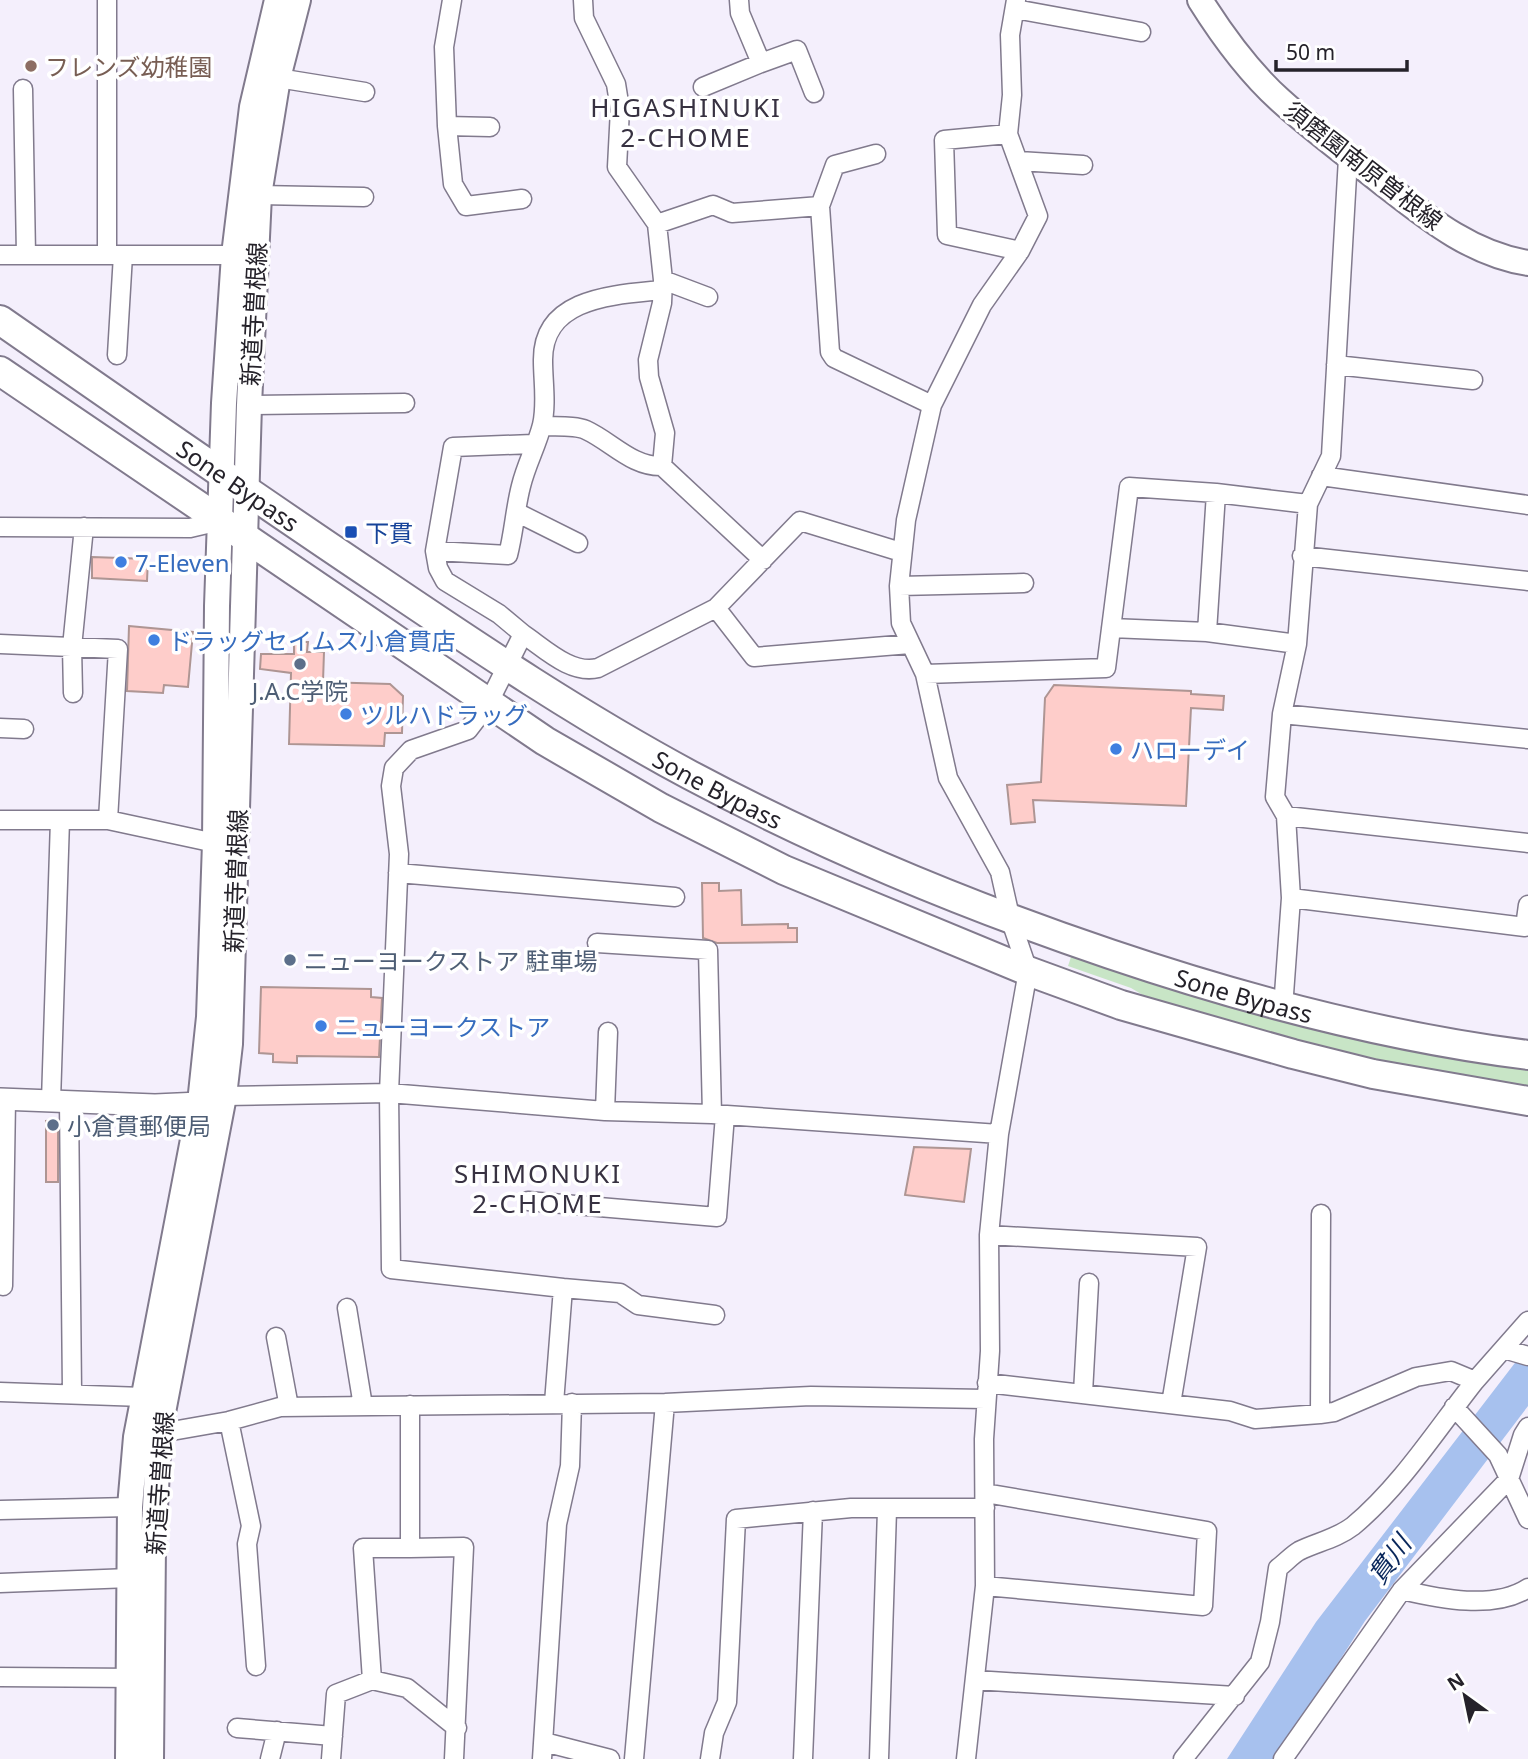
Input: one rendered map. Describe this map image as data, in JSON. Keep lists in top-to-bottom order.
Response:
{
  "streets": {
    "highway": ["Sone Bypass"],
    "main road": ["須磨園南原曽根線", "新道寺曽根線"]
  },
  "crossings": [
    ["新道寺曽根線", "Sone Bypass"]
  ],
  "districts": ["HIGASHINUKI 2-CHOME", "SHIMONUKI 2-CHOME"],
  "water": ["貫川"],
  "places": {
    "other": [
      "フレンズ幼稚園",
      "7-Eleven",
      "ドラッグセイムス小倉貫店",
      "J.A.C学院",
      "ツルハドラッグ",
      "ハローデイ",
      "ニューヨークストア 駐車場",
      "ニューヨークストア",
      "小倉貫郵便局"
    ],
    "transit": ["下貫"]
  },
  "scale_bar": "50 m",
  "north": "top left"
}
